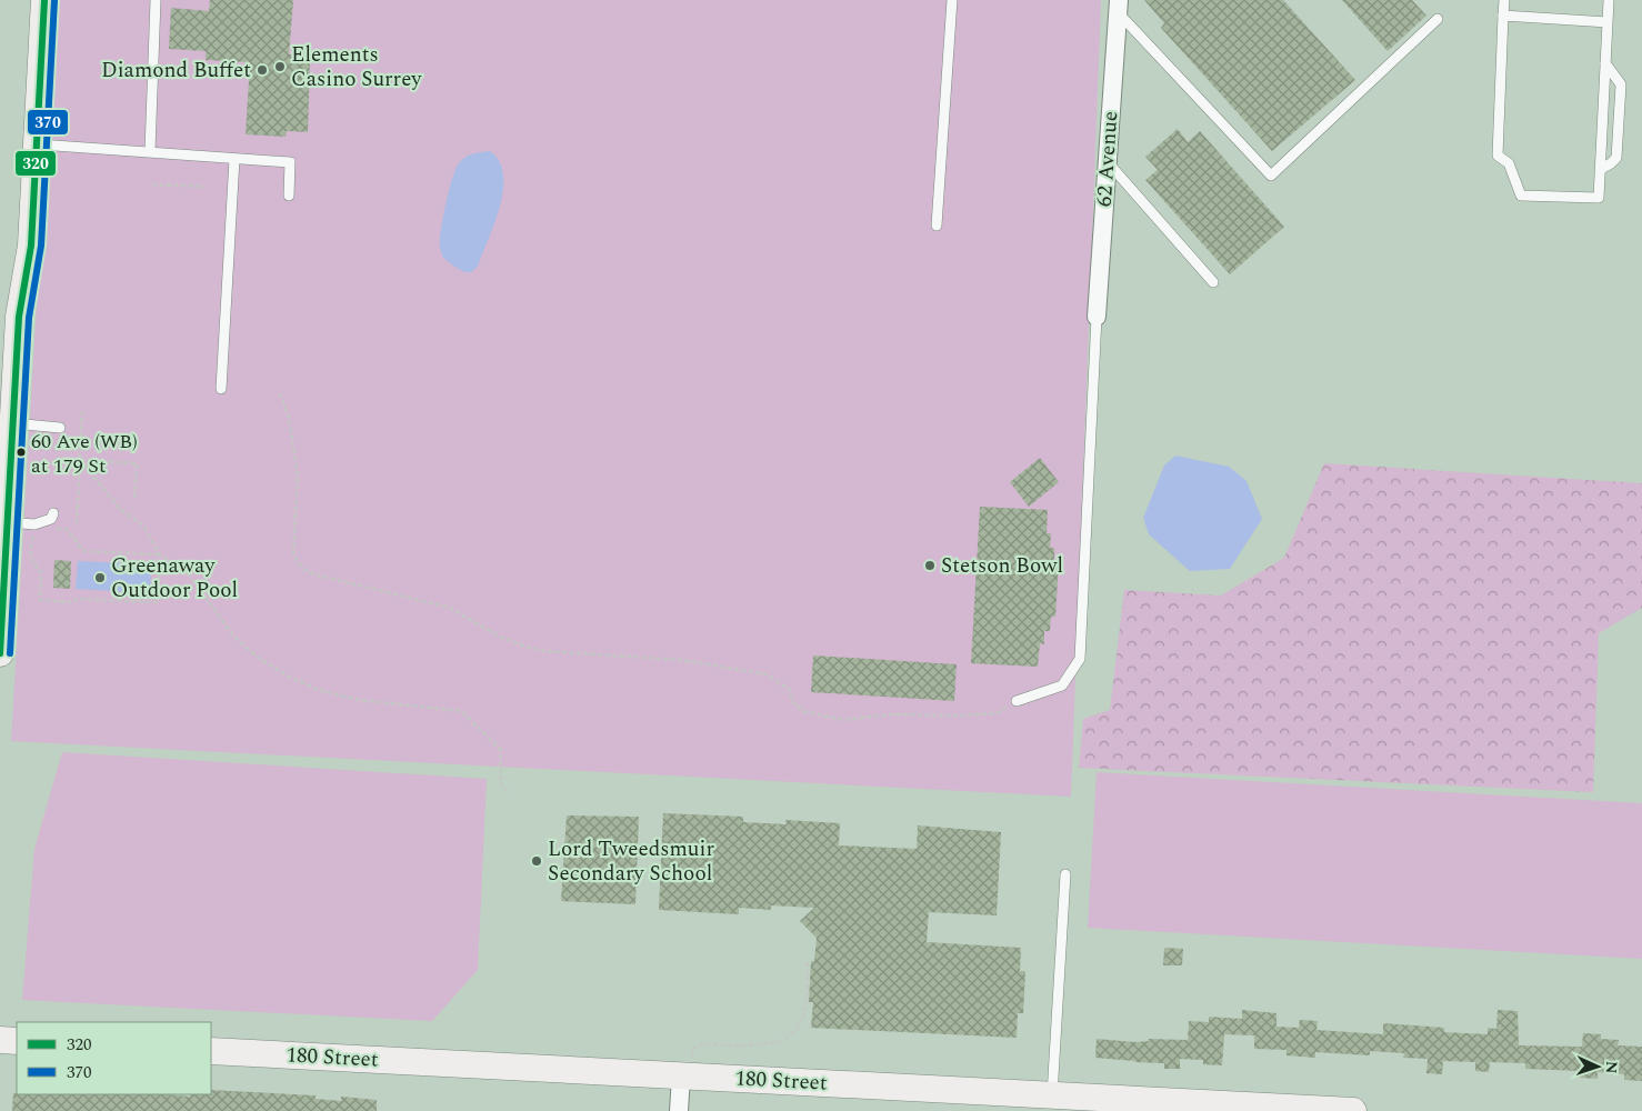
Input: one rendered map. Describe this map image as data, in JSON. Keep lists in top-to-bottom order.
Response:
{
  "streets": {
    "street": ["62 Avenue", "180 Street"]
  },
  "places": [
    "Elements Casino Surrey",
    "Diamond Buffet",
    "60 Ave (WB) at 179 St",
    "Stetson Bowl",
    "Greenaway Outdoor Pool",
    "Lord Tweedsmuir Secondary School"
  ],
  "lines": ["transit line 320", "transit line 370"],
  "legend": ["320", "370"],
  "north": "right"
}
